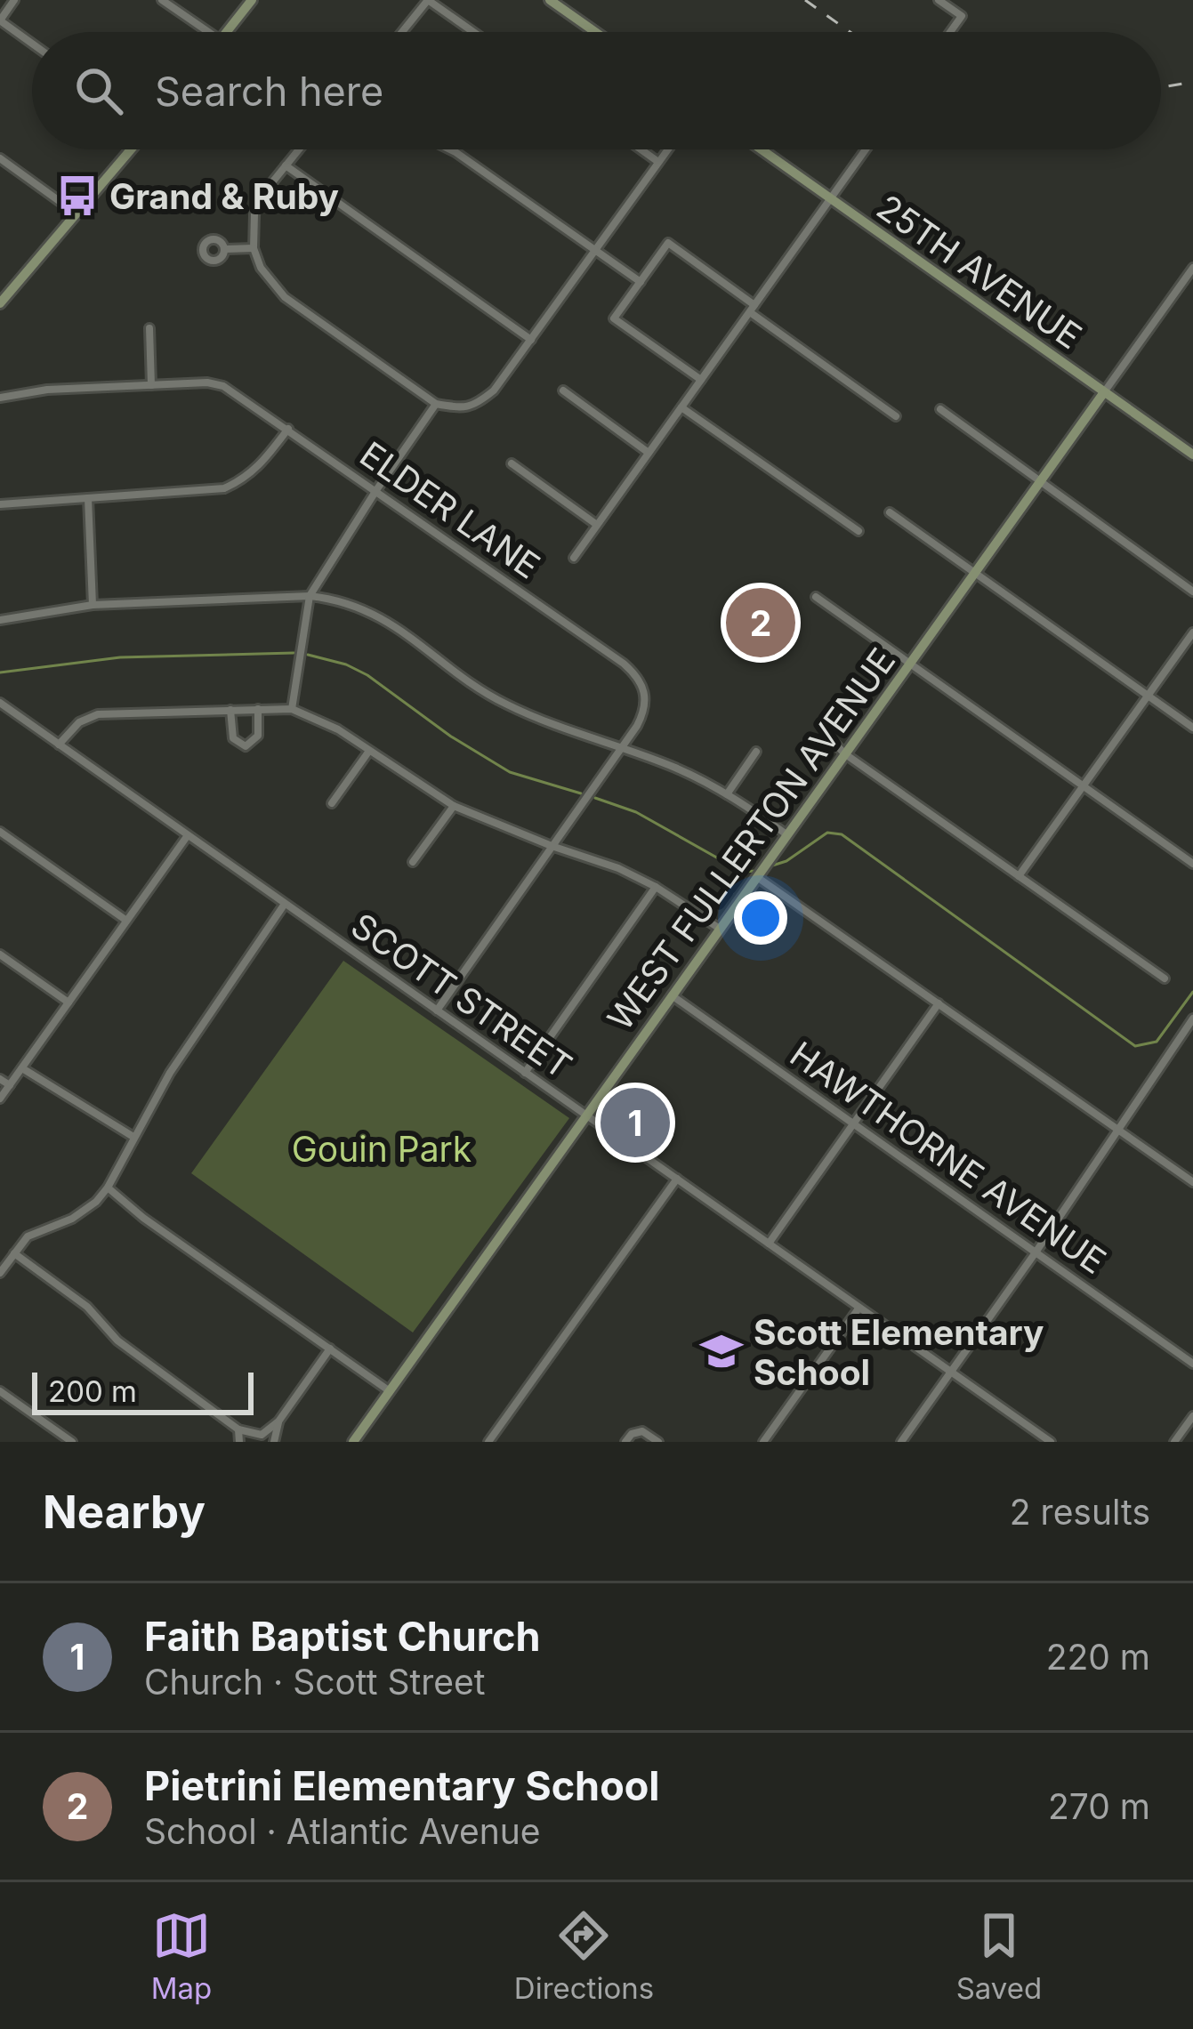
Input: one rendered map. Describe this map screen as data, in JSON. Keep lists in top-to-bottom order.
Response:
{
  "streets": {
    "street": [
      "25TH AVENUE",
      "ELDER LANE",
      "WEST FULLERTON AVENUE",
      "SCOTT STREET",
      "HAWTHORNE AVENUE"
    ]
  },
  "crossings": [
    ["25TH AVENUE", "WEST FULLERTON AVENUE"],
    ["ELDER LANE", "SCOTT STREET"],
    ["WEST FULLERTON AVENUE", "SCOTT STREET"],
    ["WEST FULLERTON AVENUE", "HAWTHORNE AVENUE"]
  ],
  "parks": ["Gouin Park"],
  "places": {
    "bus stop": ["Grand & Ruby"],
    "school or university": ["Scott Elementary School"]
  },
  "scale_bar": "200 m",
  "page": {
    "search": "Search here",
    "pins": ["2", "1"],
    "scale": "200 m",
    "heading": ["Nearby", "2 results"],
    "list": [
      {
        "mark": "1",
        "name": "Faith Baptist Church",
        "note": "Church · Scott Street",
        "value": "220 m"
      },
      {
        "mark": "2",
        "name": "Pietrini Elementary School",
        "note": "School · Atlantic Avenue",
        "value": "270 m"
      }
    ],
    "nav": ["Map", "Directions", "Saved"]
  }
}
